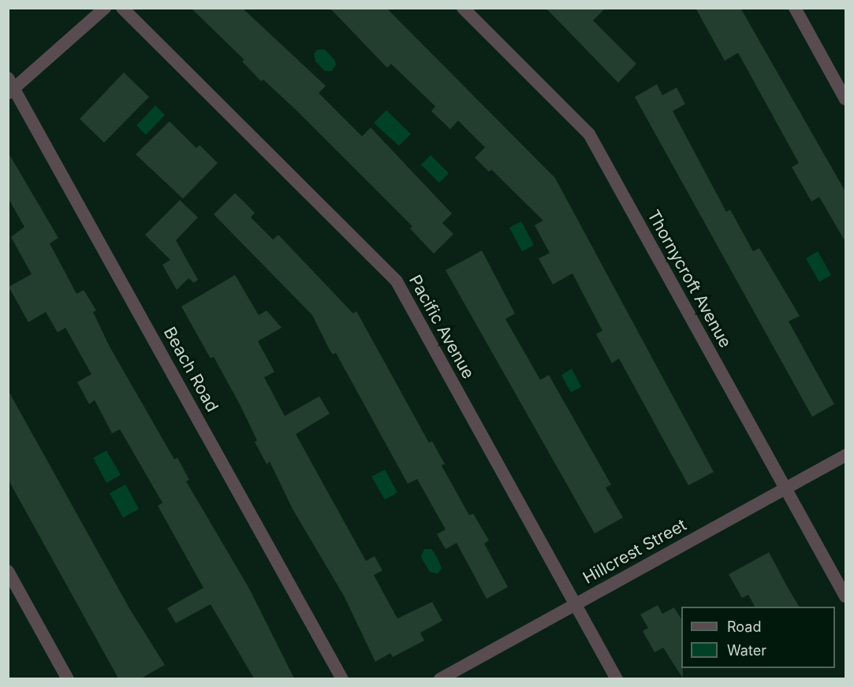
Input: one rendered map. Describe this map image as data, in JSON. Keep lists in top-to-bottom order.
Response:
{
  "streets": {
    "street": [
      "Thornycroft Avenue",
      "Pacific Avenue",
      "Beach Road",
      "Hillcrest Street"
    ]
  },
  "crossings": [
    ["Thornycroft Avenue", "Hillcrest Street"],
    ["Pacific Avenue", "Hillcrest Street"]
  ],
  "legend": ["Road", "Water"]
}
